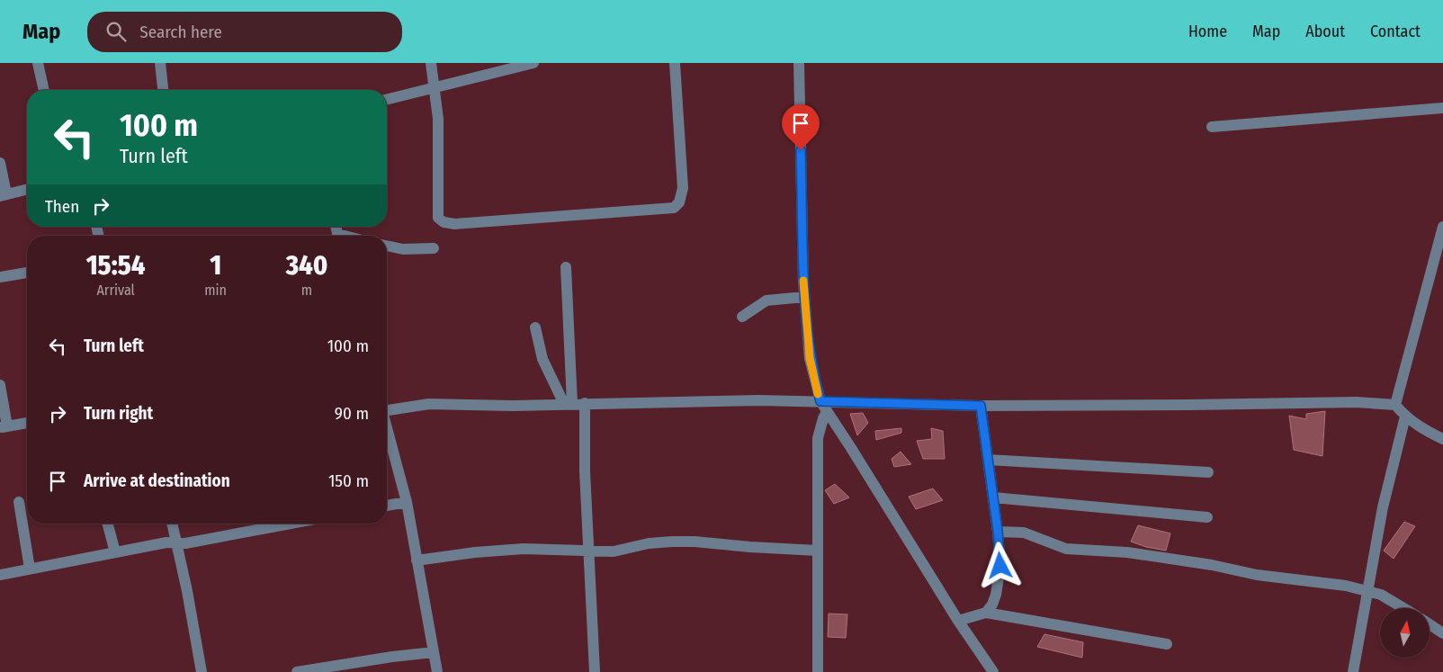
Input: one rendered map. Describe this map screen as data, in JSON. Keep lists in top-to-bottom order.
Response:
{
  "north": "top",
  "page": {
    "header": "Map",
    "search": "Search here",
    "nav": [
      "Home",
      "Map",
      "About",
      "Contact"
    ],
    "turn": ["100 m", "Turn left"],
    "then": "Then",
    "eta": [
      "15:54",
      "Arrival",
      "1",
      "min",
      "340",
      "m"
    ],
    "list": [
      {
        "name": "Turn left",
        "value": "100 m"
      },
      {
        "name": "Turn right",
        "value": "90 m"
      },
      {
        "name": "Arrive at destination",
        "value": "150 m"
      }
    ]
  }
}
